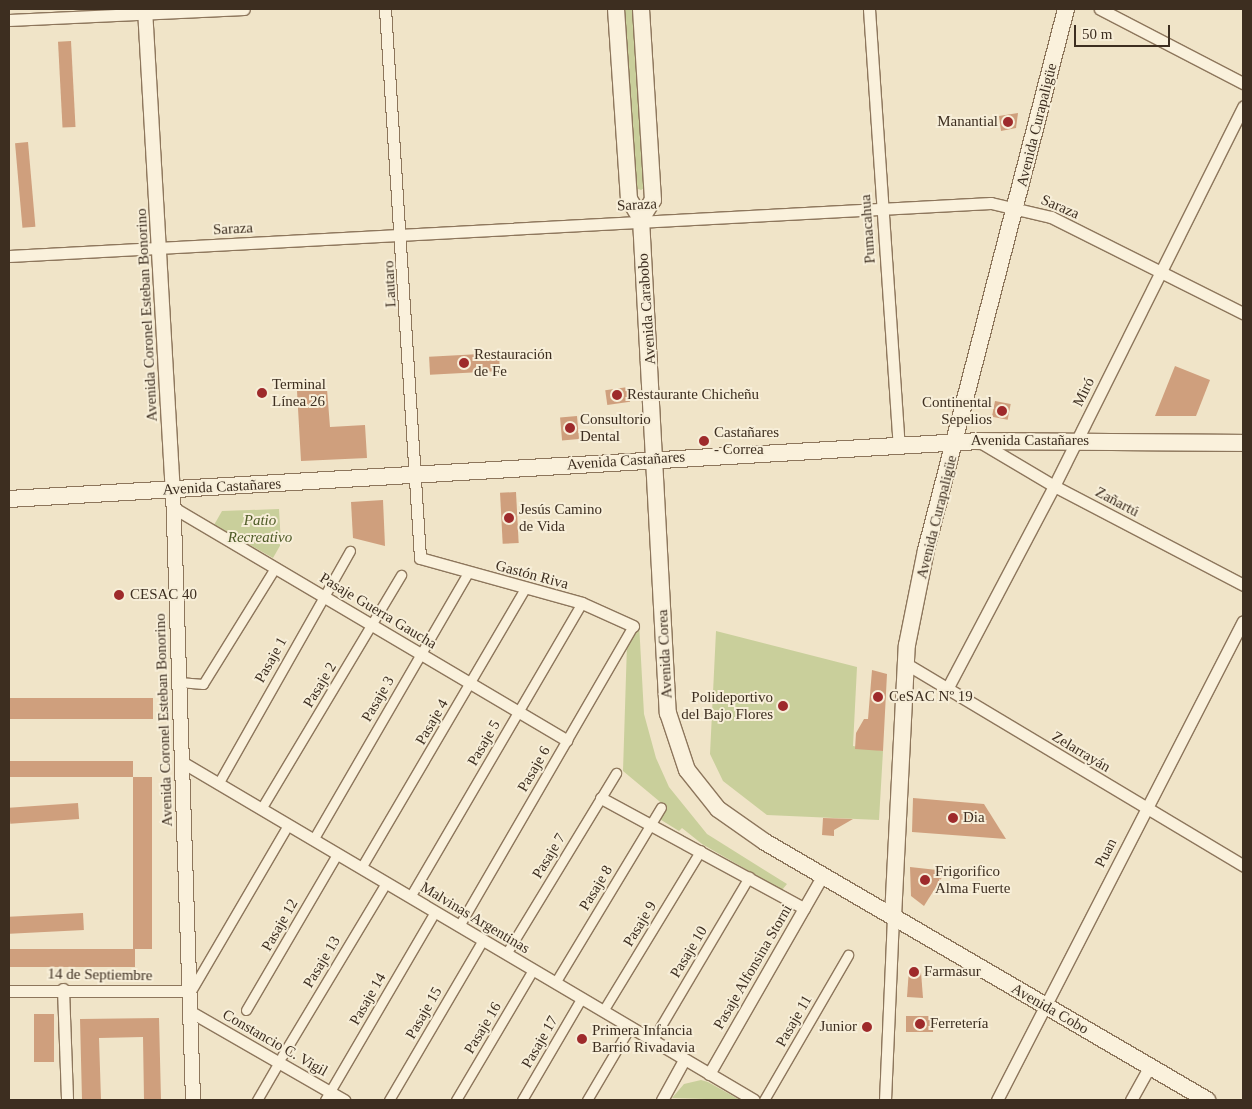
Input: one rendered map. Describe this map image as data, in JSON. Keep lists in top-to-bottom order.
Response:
{
  "streets": {
    "main road": [
      "Avenida Curapaligüe",
      "Avenida Carabobo",
      "Avenida Castañares",
      "Avenida Corea",
      "Avenida Cobo"
    ],
    "street": [
      "Saraza",
      "Pumacahua",
      "Lautaro",
      "Avenida Coronel Esteban Bonorino",
      "Miró",
      "Zañartú",
      "Gastón Riva",
      "Pasaje Guerra Gaucha",
      "Pasaje 1",
      "Pasaje 2",
      "Pasaje 3",
      "Pasaje 4",
      "Pasaje 5",
      "Zelarrayán",
      "Pasaje 6",
      "Puan",
      "Pasaje 7",
      "Pasaje 8",
      "Malvinas Argentinas",
      "Pasaje 9",
      "Pasaje 12",
      "Pasaje 10",
      "Pasaje 13",
      "Pasaje Alfonsina Storni",
      "14 de Septiembre",
      "Pasaje 14",
      "Pasaje 15",
      "Pasaje 11",
      "Pasaje 16",
      "Pasaje 17",
      "Constancio C. Vigil"
    ]
  },
  "crossings": [
    ["Avenida Curapaligüe", "Saraza"],
    ["Avenida Curapaligüe", "Avenida Castañares"],
    ["Avenida Curapaligüe", "Avenida Corea"],
    ["Avenida Curapaligüe", "Zelarrayán"],
    ["Avenida Curapaligüe", "Avenida Cobo"],
    ["Saraza", "Pumacahua"],
    ["Saraza", "Lautaro"],
    ["Saraza", "Avenida Carabobo"],
    ["Saraza", "Avenida Coronel Esteban Bonorino"],
    ["Saraza", "Miró"],
    ["Pumacahua", "Avenida Castañares"],
    ["Lautaro", "Avenida Castañares"],
    ["Lautaro", "Gastón Riva"],
    ["Avenida Carabobo", "Avenida Castañares"],
    ["Avenida Carabobo", "Avenida Corea"],
    ["Avenida Coronel Esteban Bonorino", "Avenida Castañares"],
    ["Avenida Coronel Esteban Bonorino", "Pasaje Guerra Gaucha"],
    ["Avenida Coronel Esteban Bonorino", "Malvinas Argentinas"],
    ["Avenida Coronel Esteban Bonorino", "14 de Septiembre"],
    ["Avenida Coronel Esteban Bonorino", "Constancio C. Vigil"],
    ["Miró", "Avenida Castañares"],
    ["Miró", "Zañartú"],
    ["Miró", "Zelarrayán"],
    ["Avenida Castañares", "Zañartú"],
    ["Avenida Castañares", "Avenida Corea"],
    ["Gastón Riva", "Pasaje 3"],
    ["Gastón Riva", "Pasaje 4"],
    ["Gastón Riva", "Pasaje 5"],
    ["Gastón Riva", "Pasaje 6"],
    ["Pasaje Guerra Gaucha", "Pasaje 1"],
    ["Pasaje Guerra Gaucha", "Pasaje 2"],
    ["Pasaje Guerra Gaucha", "Pasaje 3"],
    ["Pasaje Guerra Gaucha", "Pasaje 4"],
    ["Pasaje Guerra Gaucha", "Pasaje 5"],
    ["Pasaje Guerra Gaucha", "Pasaje 6"],
    ["Avenida Corea", "Pasaje Alfonsina Storni"],
    ["Avenida Corea", "Avenida Cobo"],
    ["Pasaje 1", "Malvinas Argentinas"],
    ["Pasaje 2", "Malvinas Argentinas"],
    ["Pasaje 3", "Malvinas Argentinas"],
    ["Pasaje 4", "Malvinas Argentinas"],
    ["Pasaje 5", "Malvinas Argentinas"],
    ["Zelarrayán", "Puan"],
    ["Pasaje 6", "Malvinas Argentinas"],
    ["Puan", "Avenida Cobo"],
    ["Pasaje 7", "Malvinas Argentinas"],
    ["Pasaje 8", "Malvinas Argentinas"],
    ["Malvinas Argentinas", "Pasaje 9"],
    ["Malvinas Argentinas", "Pasaje 12"],
    ["Malvinas Argentinas", "Pasaje 10"],
    ["Malvinas Argentinas", "Pasaje 13"],
    ["Malvinas Argentinas", "Pasaje Alfonsina Storni"],
    ["Malvinas Argentinas", "Pasaje 14"],
    ["Malvinas Argentinas", "Pasaje 15"],
    ["Malvinas Argentinas", "Pasaje 16"],
    ["Malvinas Argentinas", "Pasaje 17"],
    ["Pasaje 13", "Constancio C. Vigil"],
    ["Pasaje 14", "Constancio C. Vigil"]
  ],
  "parks": ["Patio Recreativo"],
  "places": [
    "Manantial",
    "Restauración de Fe",
    "Terminal Línea 26",
    "Restaurante Chicheñu",
    "Continental Sepelios",
    "Consultorio Dental",
    "Castañares - Correa",
    "Jesús Camino de Vida",
    "CESAC 40",
    "CeSAC Nº 19",
    "Polideportivo del Bajo Flores",
    "Dia",
    "Frigorifico Alma Fuerte",
    "Farmasur",
    "Ferretería",
    "Junior",
    "Primera Infancia Barrio Rivadavia"
  ],
  "scale_bar": "50 m"
}
